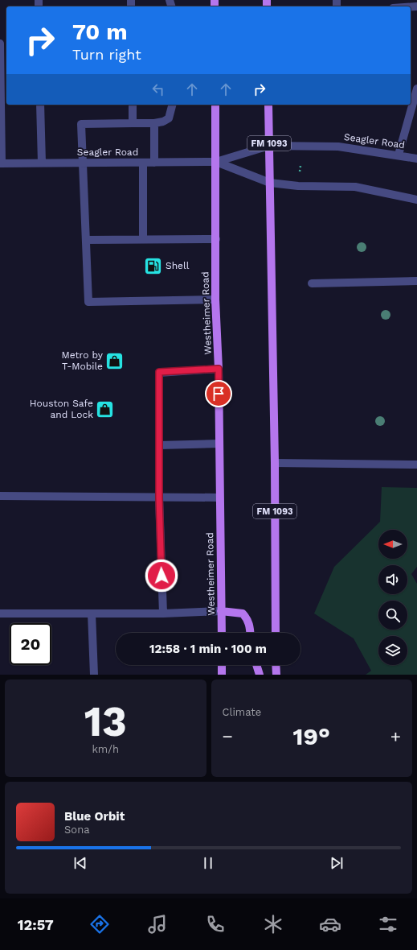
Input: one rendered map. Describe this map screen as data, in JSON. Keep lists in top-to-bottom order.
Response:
{
  "streets": {
    "main road": ["FM 1093", "Westheimer Road"],
    "street": ["Seagler Road"]
  },
  "crossings": [
    ["Seagler Road", "FM 1093"],
    ["Seagler Road", "Westheimer Road"]
  ],
  "places": {
    "fuel station": ["Shell"],
    "shop": ["Metro by T-Mobile", "Houston Safe and Lock"]
  },
  "north": "left",
  "page": {
    "turn": ["70 m", "Turn right"],
    "limit": "20",
    "trip": "12:58 · 1 min · 100 m",
    "tile": [
      ["13", "km/h"],
      "Climate"
    ],
    "heat": ["−", "19°", "+"],
    "song": ["Blue Orbit", "Sona"],
    "tabs": "12:57"
  }
}
